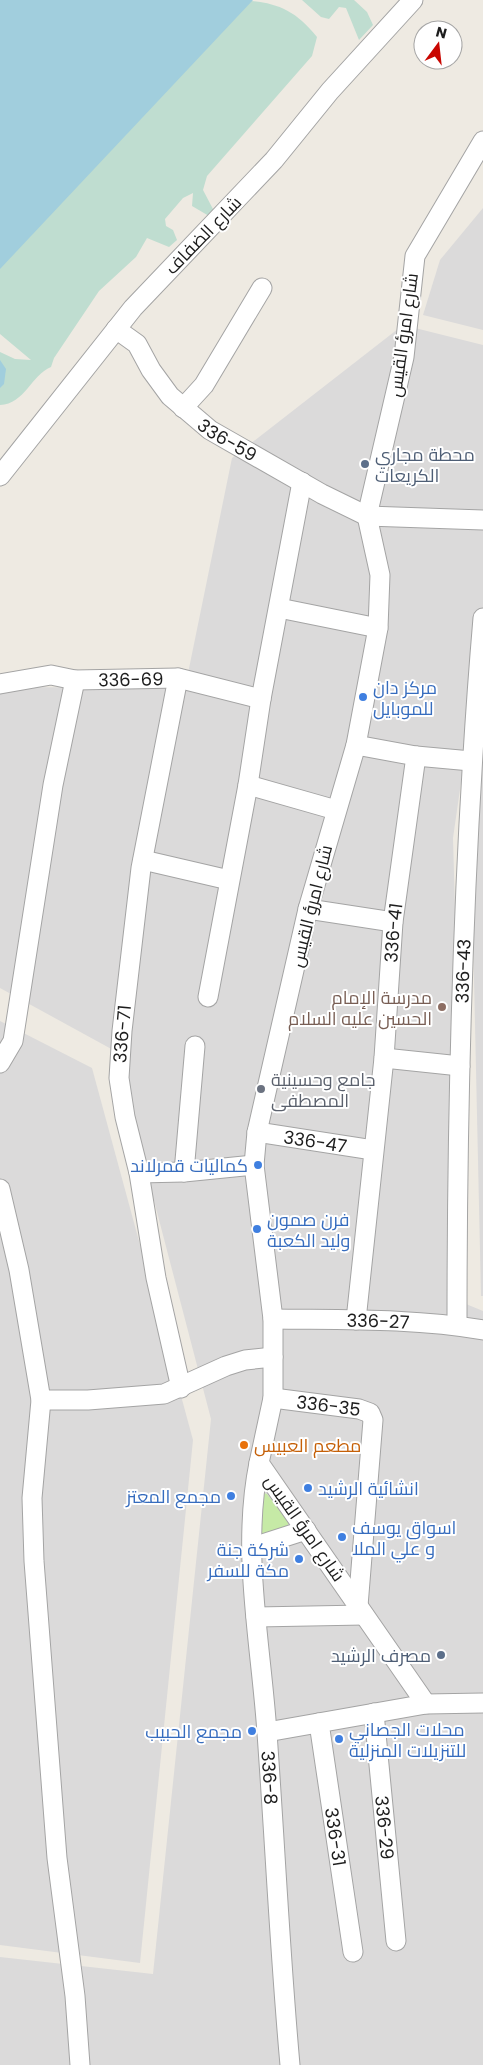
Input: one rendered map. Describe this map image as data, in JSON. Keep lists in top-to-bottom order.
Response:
{
  "streets": {
    "street": [
      "شارع الضفاف",
      "شارع امرؤ القيس",
      "336-59",
      "336-69",
      "336-41",
      "336-43",
      "336-71",
      "336-47",
      "336-27",
      "336-35",
      "336-8",
      "336-29",
      "336-31"
    ]
  },
  "crossings": [
    ["شارع الضفاف", "336-59"],
    ["شارع امرؤ القيس", "336-59"],
    ["شارع امرؤ القيس", "336-47"],
    ["شارع امرؤ القيس", "336-27"],
    ["شارع امرؤ القيس", "336-35"],
    ["شارع امرؤ القيس", "336-8"],
    ["336-69", "336-71"],
    ["336-41", "336-47"],
    ["336-41", "336-27"],
    ["336-43", "336-27"]
  ],
  "places": [
    "محطة مجاري الكريعات",
    "مركز دان للموبايل",
    "مدرسة الإمام الحسين عليه السلام",
    "جامع وحسينية المصطفى",
    "كماليات قمرلاند",
    "فرن صمون وليد الكعبة",
    "مطعم العبيس",
    "انشائية الرشيد",
    "مجمع المعتز",
    "اسواق يوسف و علي الملا",
    "شركة جنة مكة للسفر",
    "مصرف الرشيد",
    "مجمع الحبيب",
    "محلات الجصاني للتنزيلات المنزلية"
  ],
  "north": "top"
}
